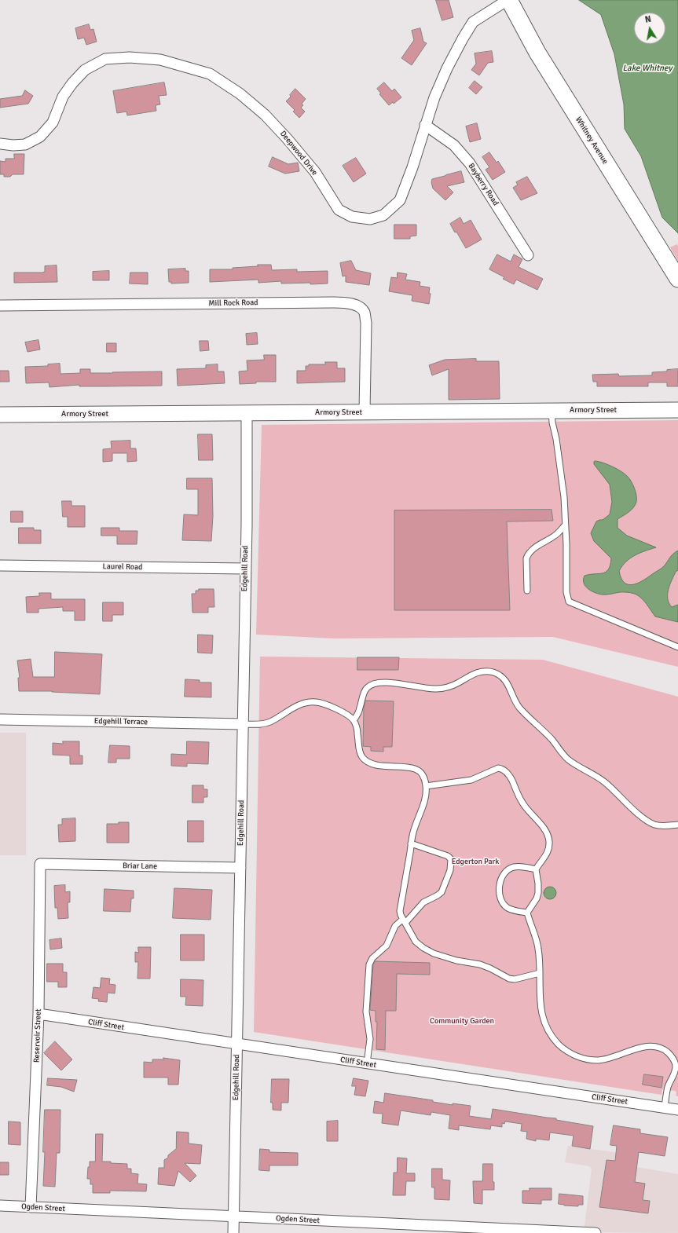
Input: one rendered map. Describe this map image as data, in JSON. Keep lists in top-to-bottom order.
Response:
{
  "streets": {
    "main road": ["Whitney Avenue", "Armory Street"],
    "street": [
      "Deepwood Drive",
      "Bayberry Road",
      "Mill Rock Road",
      "Laurel Road",
      "Edgehill Road",
      "Edgehill Terrace",
      "Briar Lane",
      "Cliff Street",
      "Reservoir Street",
      "Ogden Street"
    ]
  },
  "crossings": [
    ["Whitney Avenue", "Deepwood Drive"],
    ["Deepwood Drive", "Bayberry Road"],
    ["Mill Rock Road", "Armory Street"],
    ["Armory Street", "Edgehill Road"],
    ["Laurel Road", "Edgehill Road"],
    ["Edgehill Road", "Edgehill Terrace"],
    ["Edgehill Road", "Briar Lane"],
    ["Edgehill Road", "Cliff Street"],
    ["Edgehill Road", "Ogden Street"],
    ["Briar Lane", "Reservoir Street"],
    ["Cliff Street", "Reservoir Street"],
    ["Reservoir Street", "Ogden Street"]
  ],
  "water": ["Lake Whitney"],
  "parks": ["Edgerton Park", "Community Garden"],
  "north": "top"
}
